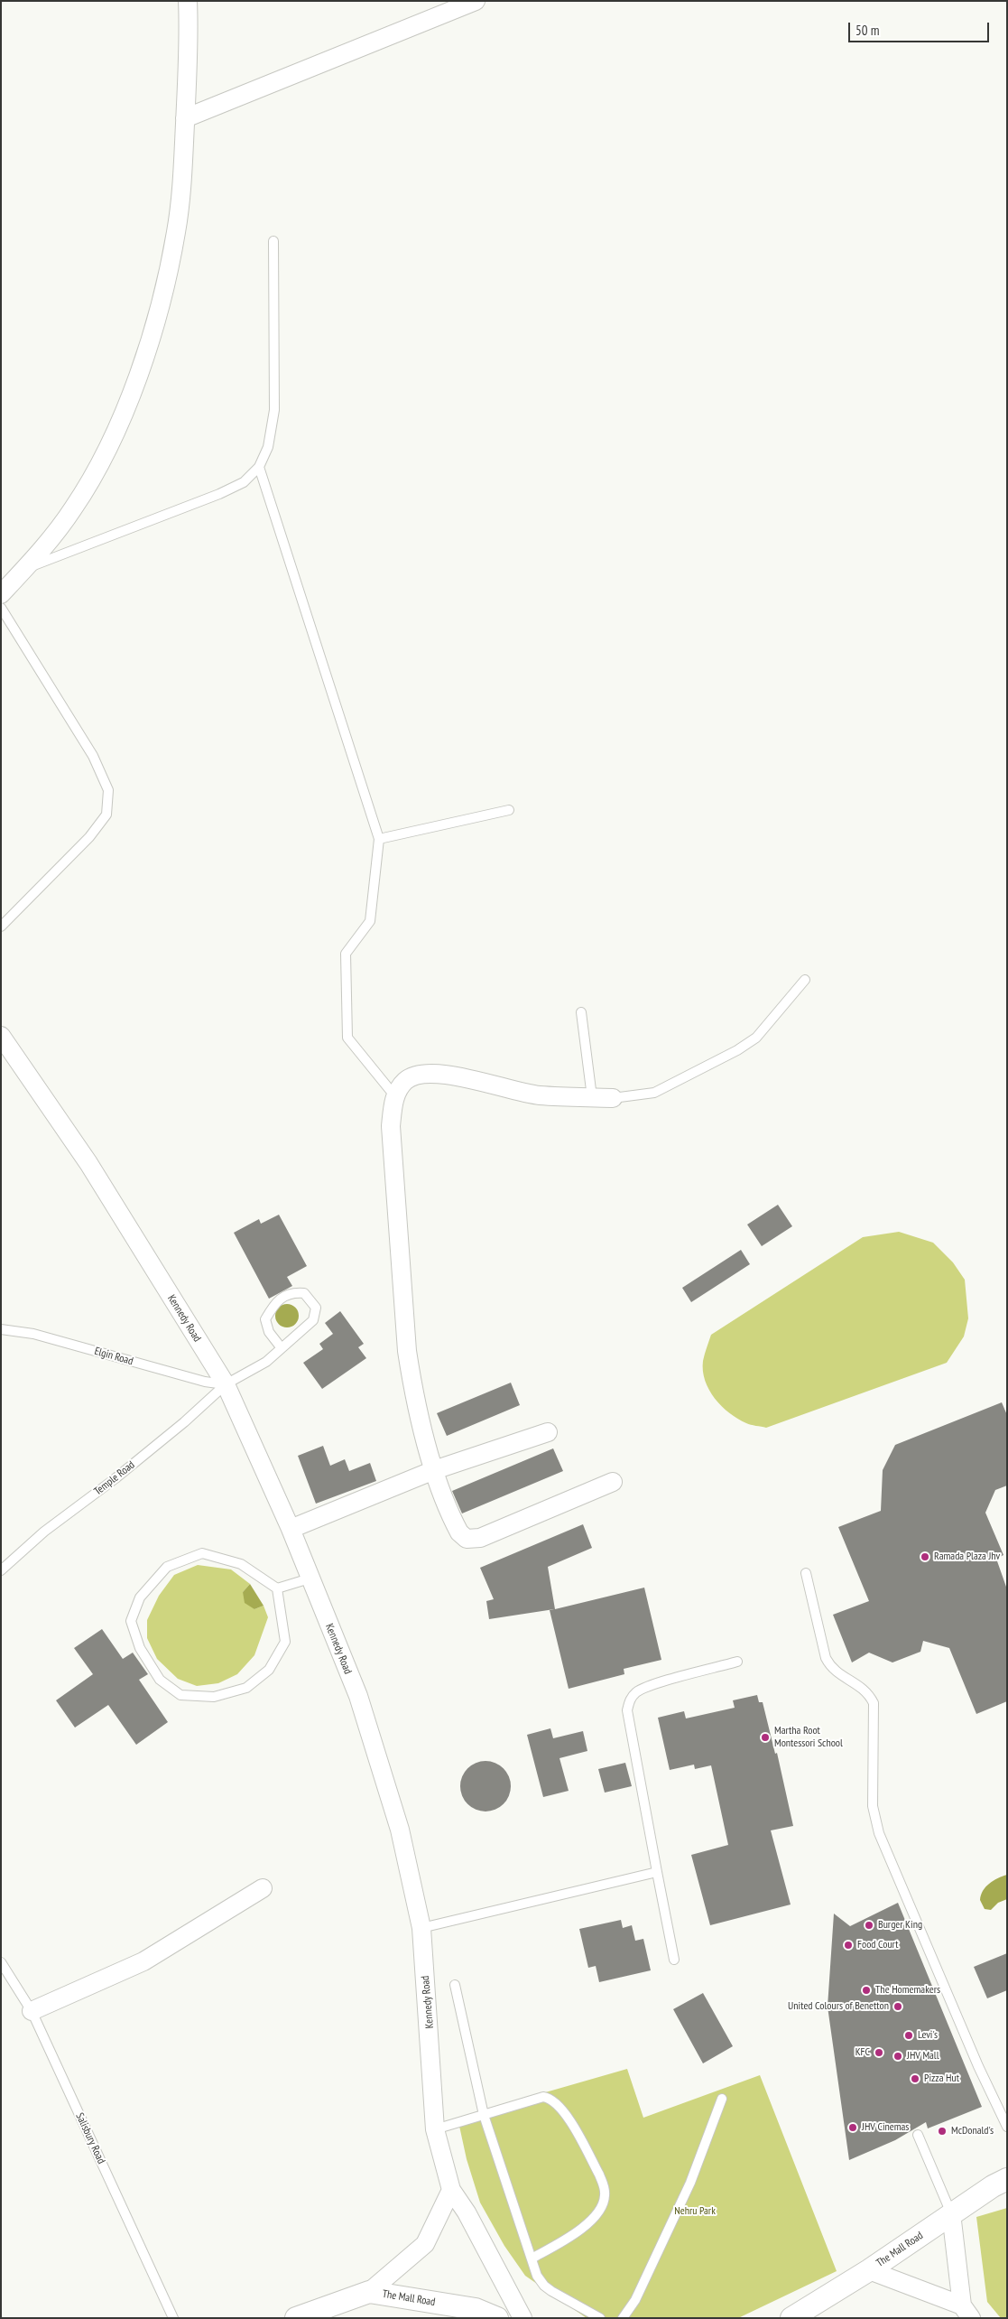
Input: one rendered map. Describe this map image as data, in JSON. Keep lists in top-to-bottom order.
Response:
{
  "streets": {
    "street": ["Kennedy Road", "The Mall Road"],
    "lane": ["Elgin Road", "Temple Road", "Salisbury Road"]
  },
  "crossings": [
    ["Kennedy Road", "Elgin Road"],
    ["Kennedy Road", "Temple Road"],
    ["Elgin Road", "Temple Road"]
  ],
  "parks": ["Nehru Park"],
  "places": [
    "Ramada Plaza Jhv",
    "Martha Root Montessori School",
    "Burger King",
    "Food Court",
    "The Homemakers",
    "United Colours of Benetton",
    "Levi's",
    "KFC",
    "JHV Mall",
    "Pizza Hut",
    "JHV Cinemas",
    "McDonald's"
  ],
  "scale_bar": "50 m"
}
